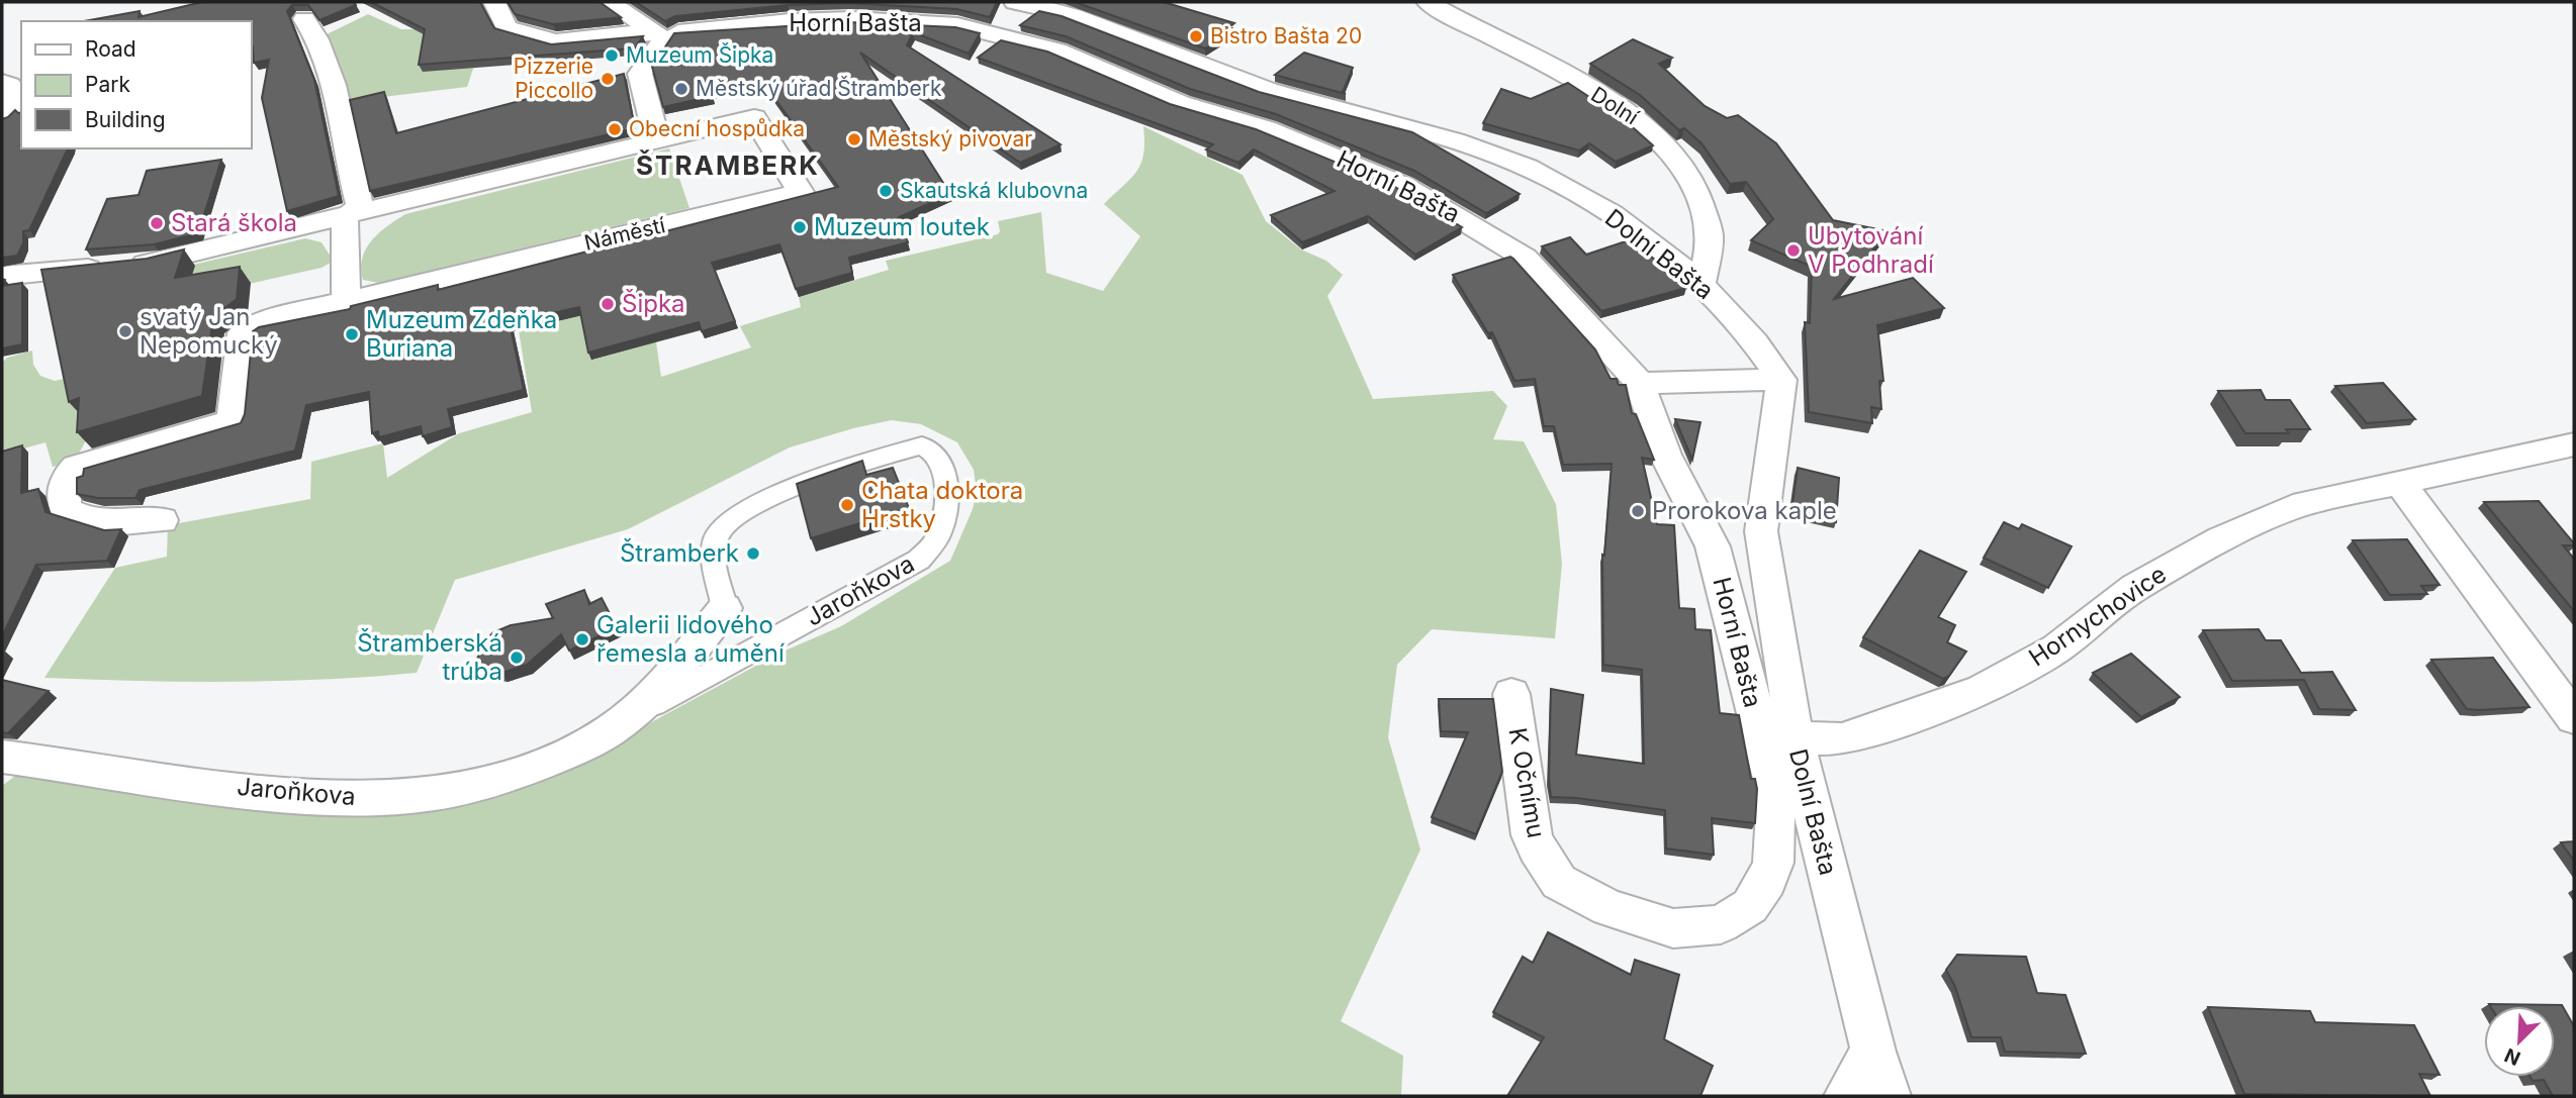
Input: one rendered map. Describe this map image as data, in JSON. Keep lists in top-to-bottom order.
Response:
{
  "streets": {
    "street": [
      "Horní Bašta",
      "Dolní",
      "Náměstí",
      "Dolní Bašta",
      "Jaroňkova",
      "Hornychovice",
      "K Očnímu"
    ]
  },
  "crossings": [
    ["Horní Bašta", "Dolní Bašta"],
    ["Horní Bašta", "K Očnímu"],
    ["Dolní", "Dolní Bašta"],
    ["Dolní Bašta", "Hornychovice"],
    ["Dolní Bašta", "K Očnímu"]
  ],
  "districts": ["ŠTRAMBERK"],
  "places": [
    "Bistro Bašta 20",
    "Muzeum Šipka",
    "Pizzerie Piccollo",
    "Městský úřad Štramberk",
    "Obecní hospůdka",
    "Městský pivovar",
    "Skautská klubovna",
    "Stará škola",
    "Muzeum loutek",
    "Ubytování V Podhradí",
    "Šipka",
    "svatý Jan Nepomucký",
    "Muzeum Zdeňka Buriana",
    "Chata doktora Hrstky",
    "Prorokova kaple",
    "Štramberk",
    "Galerii lidového řemesla a umění",
    "Štramberská trúba"
  ],
  "legend": ["Road", "Park", "Building"],
  "north": "bottom left"
}
